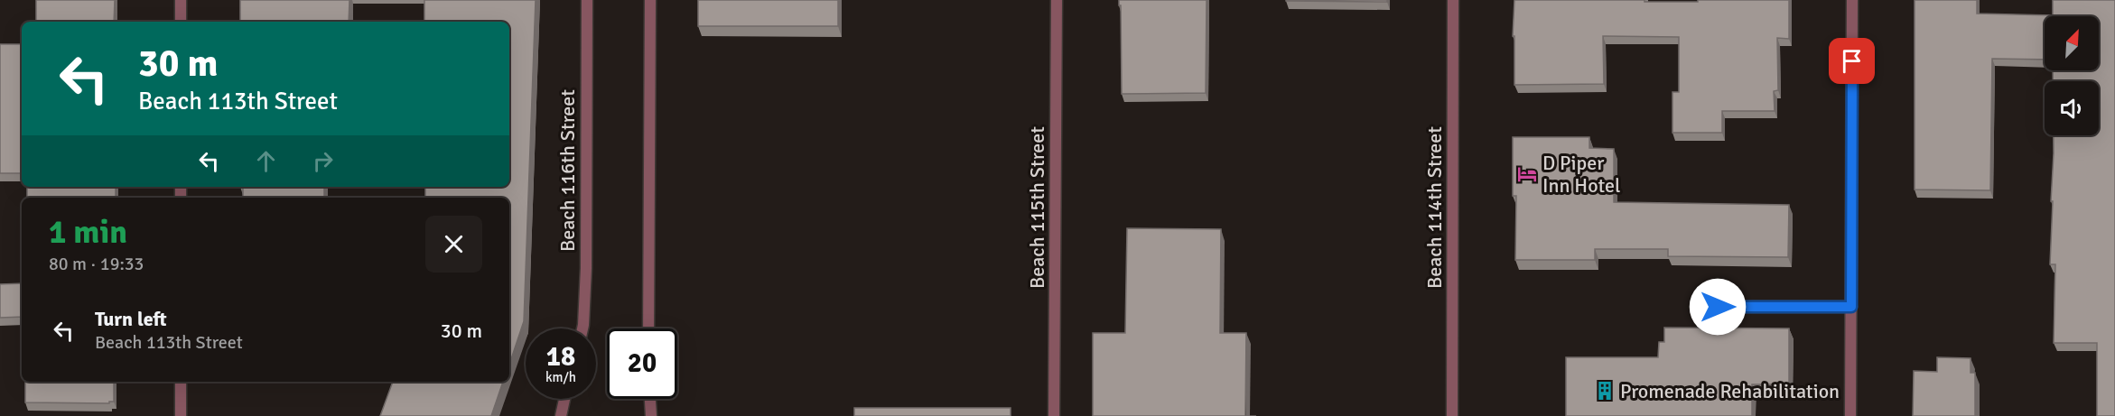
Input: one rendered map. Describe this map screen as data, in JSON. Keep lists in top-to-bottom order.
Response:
{
  "streets": {
    "street": ["Beach 116th Street", "Beach 115th Street", "Beach 114th Street"]
  },
  "places": {
    "hotel": ["D Piper Inn Hotel"],
    "building": ["Promenade Rehabilitation"]
  },
  "north": "top right",
  "page": {
    "turn": ["30 m", "Beach 113th Street"],
    "heading": ["1 min", "80 m · 19:33"],
    "list": [
      {
        "name": "Turn left",
        "note": "Beach 113th Street",
        "value": "30 m"
      }
    ],
    "speed": "18 km/h",
    "limit": "20"
  }
}
